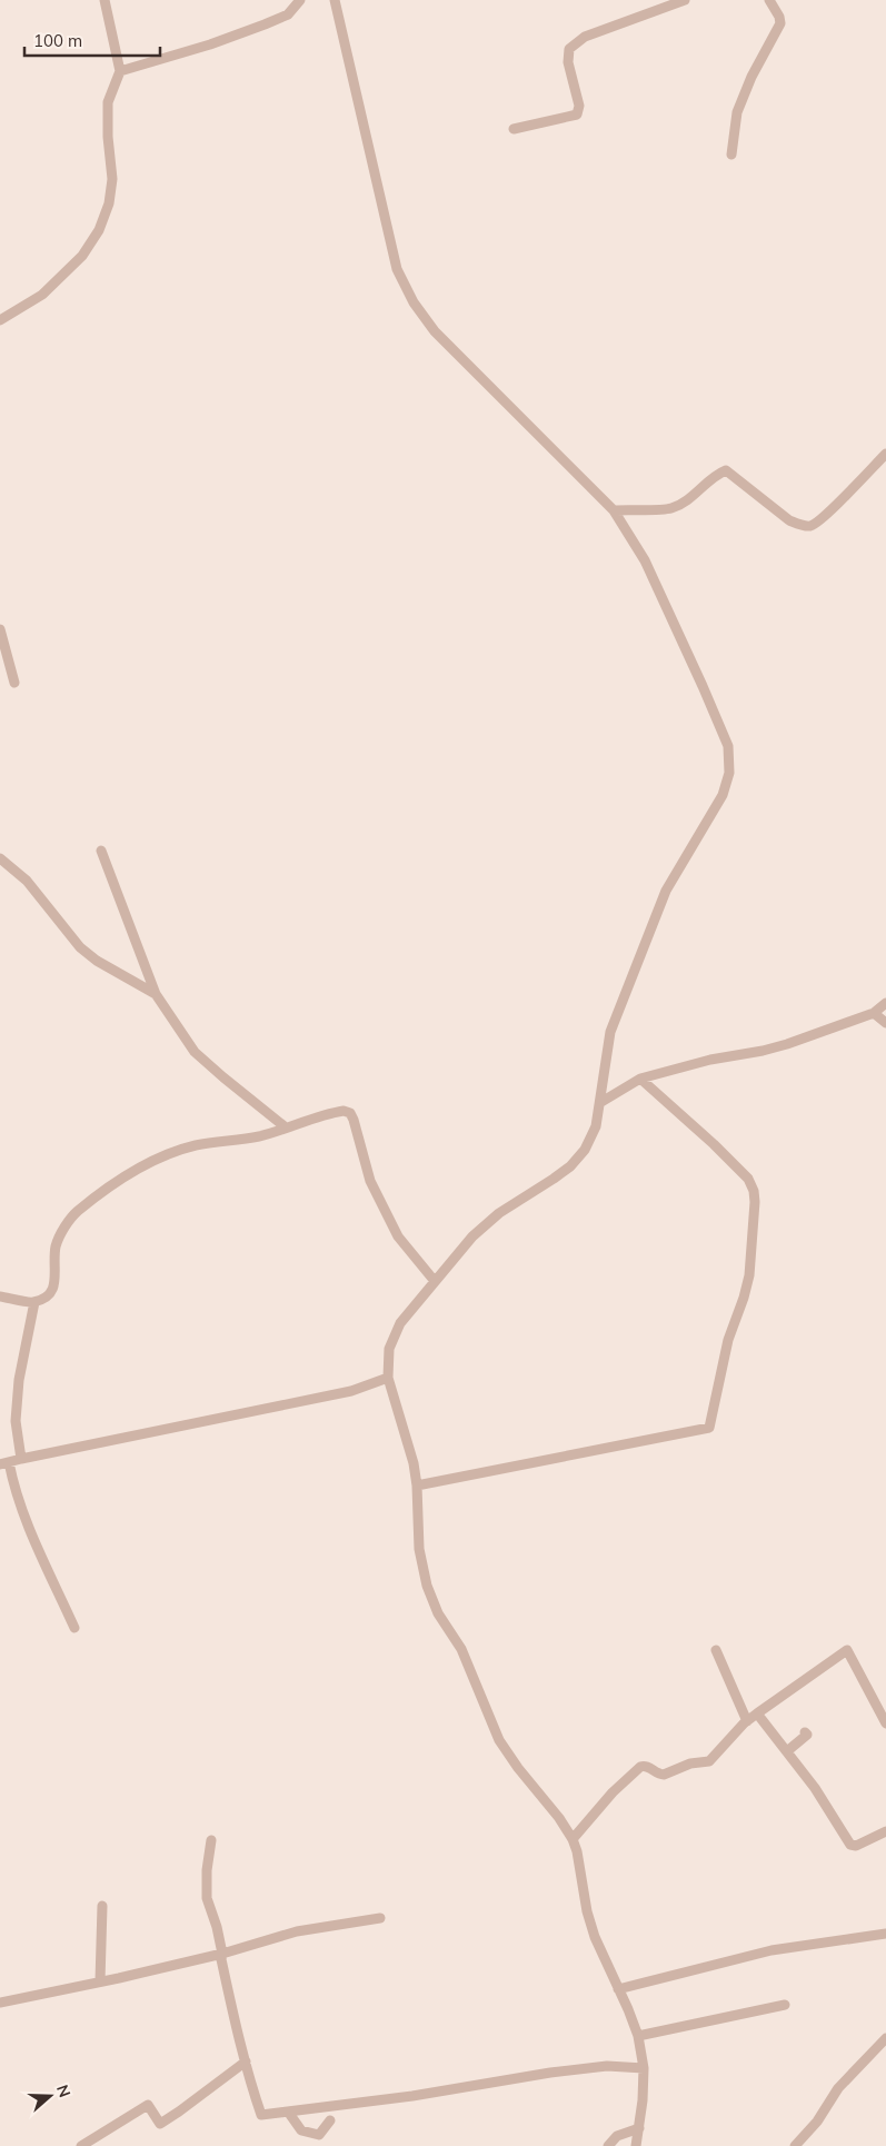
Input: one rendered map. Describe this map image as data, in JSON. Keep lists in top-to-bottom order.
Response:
{
  "scale_bar": "100 m",
  "north": "right"
}
